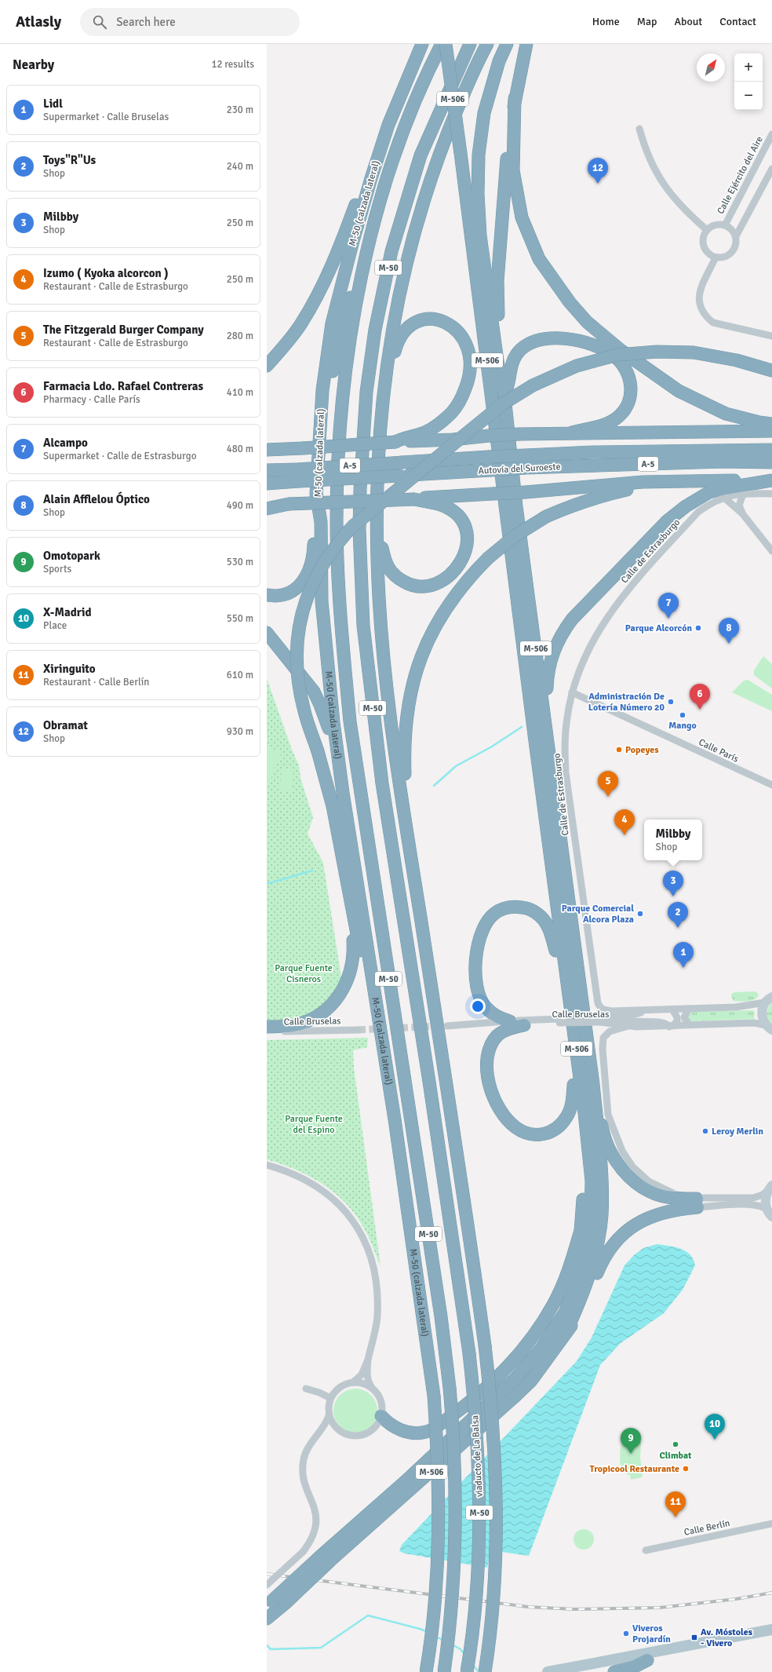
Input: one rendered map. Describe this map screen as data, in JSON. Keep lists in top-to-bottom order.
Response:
{
  "streets": {
    "highway": [
      "M-506",
      "M-50 (calzada lateral)",
      "M-50",
      "A-5",
      "Autovía del Suroeste",
      "viaducto de La Balsa"
    ],
    "street": [
      "Calle Ejército del Aire",
      "Calle de Estrasburgo",
      "Calle París",
      "Calle Bruselas",
      "Calle Berlín"
    ]
  },
  "crossings": [
    ["M-50 (calzada lateral)", "M-50"],
    ["M-50", "viaducto de La Balsa"],
    ["Calle de Estrasburgo", "Calle París"],
    ["Calle de Estrasburgo", "Calle Bruselas"]
  ],
  "parks": ["Parque Fuente Cisneros", "Parque Fuente del Espino"],
  "places": {
    "other": [
      "Parque Alcorcón",
      "Administración De Lotería Número 20",
      "Mango",
      "Popeyes",
      "Parque Comercial Alcora Plaza",
      "Leroy Merlin",
      "Climbat",
      "Tropicool Restaurante",
      "Viveros Projardín"
    ],
    "transit": ["Av. Móstoles - Vivero"]
  },
  "north": "top right",
  "page": {
    "header": "Atlasly",
    "search": "Search here",
    "nav": [
      "Home",
      "Map",
      "About",
      "Contact"
    ],
    "heading": ["Nearby", "12 results"],
    "map_buttons": ["+", "−"],
    "list": [
      {
        "mark": "1",
        "name": "Lidl",
        "note": "Supermarket · Calle Bruselas",
        "value": "230 m"
      },
      {
        "mark": "2",
        "name": "Toys\"R\"Us",
        "note": "Shop",
        "value": "240 m"
      },
      {
        "mark": "3",
        "name": "Milbby",
        "note": "Shop",
        "value": "250 m"
      },
      {
        "mark": "4",
        "name": "Izumo ( Kyoka alcorcon )",
        "note": "Restaurant · Calle de Estrasburgo",
        "value": "250 m"
      },
      {
        "mark": "5",
        "name": "The Fitzgerald Burger Company",
        "note": "Restaurant · Calle de Estrasburgo",
        "value": "280 m"
      },
      {
        "mark": "6",
        "name": "Farmacia Ldo. Rafael Contreras",
        "note": "Pharmacy · Calle París",
        "value": "410 m"
      },
      {
        "mark": "7",
        "name": "Alcampo",
        "note": "Supermarket · Calle de Estrasburgo",
        "value": "480 m"
      },
      {
        "mark": "8",
        "name": "Alain Afflelou Óptico",
        "note": "Shop",
        "value": "490 m"
      },
      {
        "mark": "9",
        "name": "Omotopark",
        "note": "Sports",
        "value": "530 m"
      },
      {
        "mark": "10",
        "name": "X-Madrid",
        "note": "Place",
        "value": "550 m"
      },
      {
        "mark": "11",
        "name": "Xiringuito",
        "note": "Restaurant · Calle Berlín",
        "value": "610 m"
      },
      {
        "mark": "12",
        "name": "Obramat",
        "note": "Shop",
        "value": "930 m"
      }
    ],
    "pins": [
      "12",
      "7",
      "8",
      "6",
      "5",
      "4",
      "3",
      "2",
      "1",
      "10",
      "9",
      "11"
    ],
    "popup": ["Milbby", "Shop"]
  }
}
